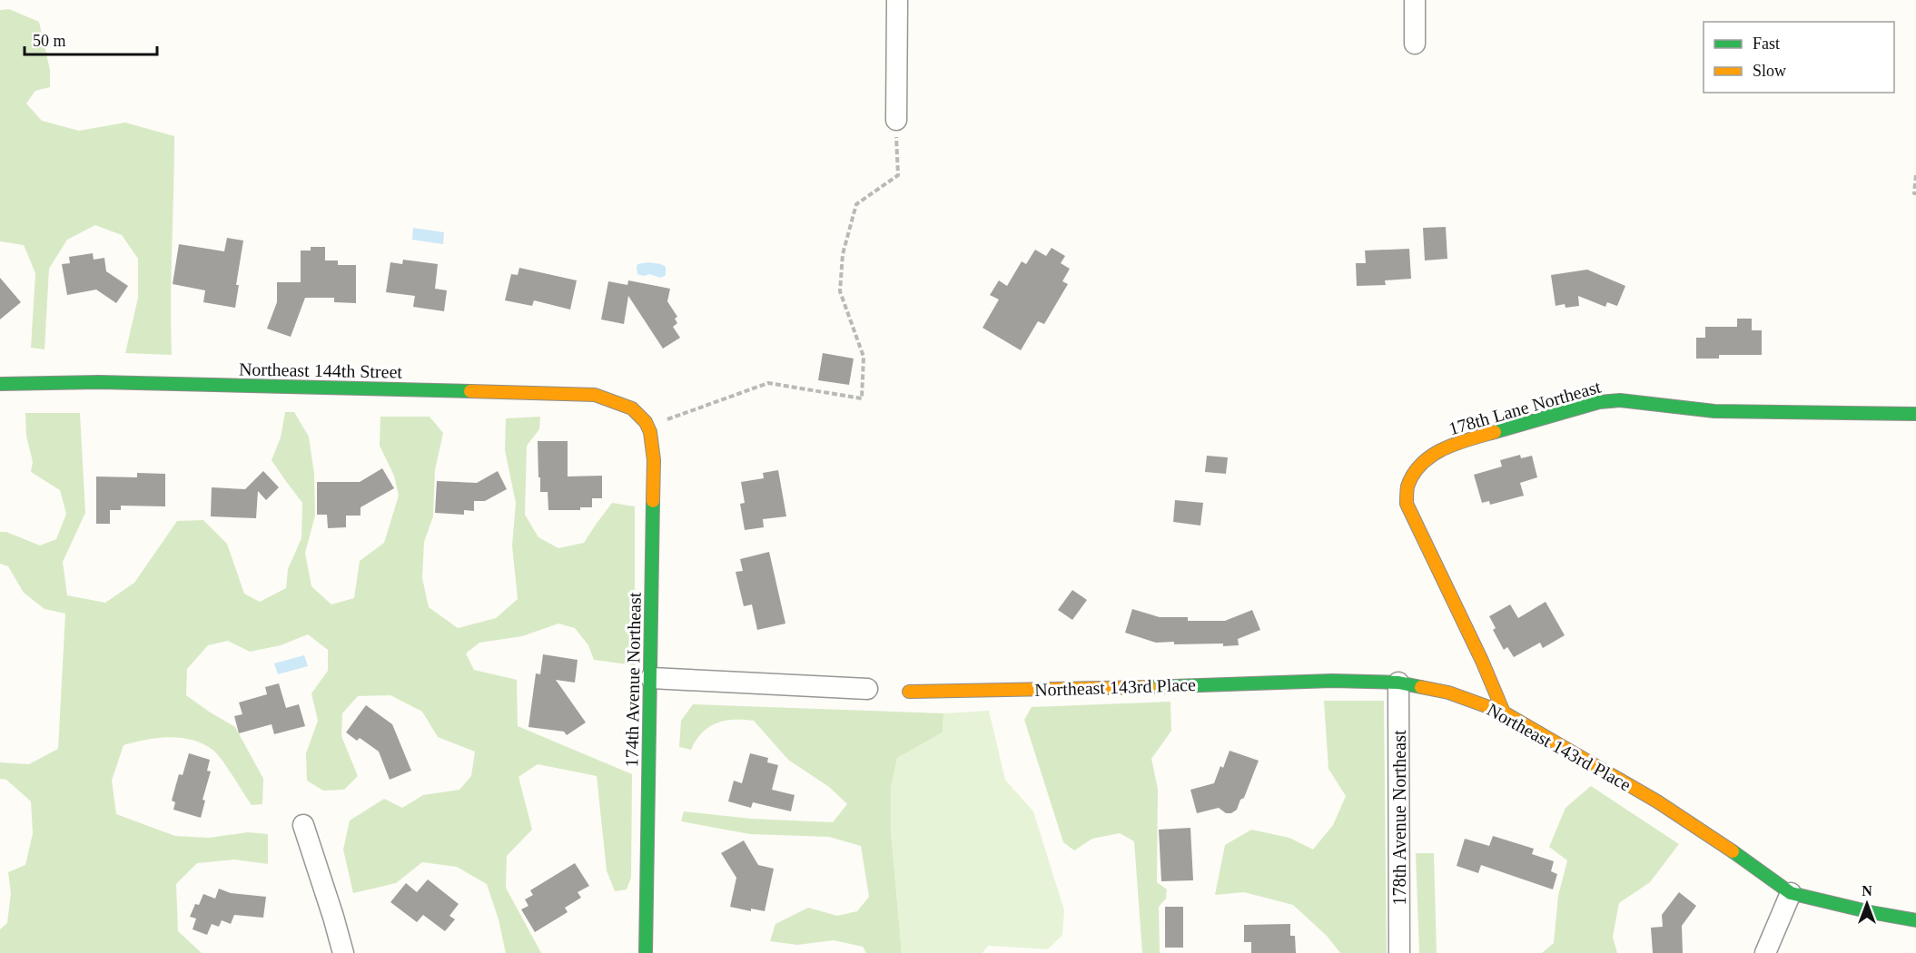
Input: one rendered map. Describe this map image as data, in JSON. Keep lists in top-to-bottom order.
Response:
{
  "streets": {
    "street": [
      "Northeast 144th Street",
      "178th Lane Northeast",
      "174th Avenue Northeast",
      "Northeast 143rd Place",
      "178th Avenue Northeast"
    ]
  },
  "crossings": [
    ["Northeast 144th Street", "174th Avenue Northeast"],
    ["178th Lane Northeast", "Northeast 143rd Place"],
    ["Northeast 143rd Place", "178th Avenue Northeast"]
  ],
  "legend": ["Fast", "Slow"],
  "scale_bar": "50 m",
  "north": "top"
}
